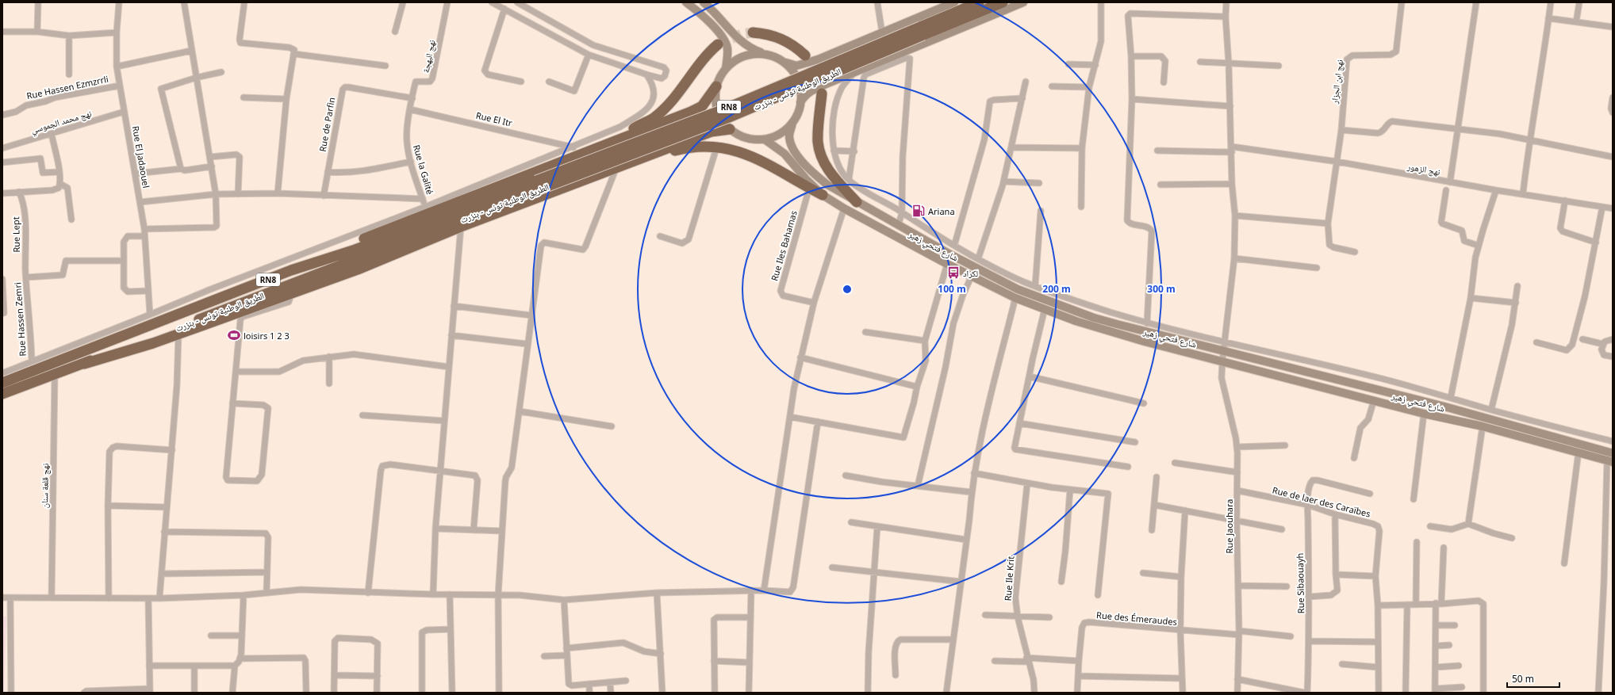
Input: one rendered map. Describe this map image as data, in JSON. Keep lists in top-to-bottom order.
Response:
{
  "streets": {
    "highway": ["الطريق الوطنية تونس - بنزرت", "RN8"],
    "street": [
      "نهج البهجة",
      "نهج ابن الجزار",
      "Rue Hassen Ezmzrrli",
      "Rue El Itr",
      "نهج محمد الجموسي",
      "Rue de Parfin",
      "Rue El Jadaouel",
      "نهج الزهور",
      "Rue la Galité",
      "Rue Lept",
      "Rue Iles Bahamas",
      "شارع فتحي زهير",
      "Rue Hassen Zemri",
      "نهج قلعة سنان",
      "Rue de laer des Caraïbes",
      "Rue Jaouhara",
      "Rue Ile Krit",
      "Rue Sibaouayh",
      "Rue des Émeraudes"
    ]
  },
  "crossings": [
    ["نهج البهجة", "Rue de Parfin"],
    ["نهج البهجة", "Rue la Galité"],
    ["نهج ابن الجزار", "نهج الزهور"],
    ["Rue Hassen Ezmzrrli", "Rue El Jadaouel"],
    ["الطريق الوطنية تونس - بنزرت", "RN8"],
    ["الطريق الوطنية تونس - بنزرت", "نهج قلعة سنان"],
    ["RN8", "شارع فتحي زهير"],
    ["Rue El Itr", "Rue la Galité"],
    ["نهج محمد الجموسي", "Rue El Jadaouel"],
    ["Rue de Parfin", "Rue la Galité"],
    ["نهج الزهور", "Rue Jaouhara"],
    ["Rue Lept", "Rue Hassen Zemri"],
    ["شارع فتحي زهير", "Rue Jaouhara"],
    ["Rue de laer des Caraïbes", "Rue Jaouhara"],
    ["Rue de laer des Caraïbes", "Rue Sibaouayh"],
    ["Rue Jaouhara", "Rue des Émeraudes"]
  ],
  "places": {
    "fuel station": ["Ariana"],
    "bus stop": ["لكراد"],
    "sports": ["loisirs 1 2 3"]
  },
  "scale_bar": "50 m",
  "rings": ["100 m", "200 m", "300 m"]
}
